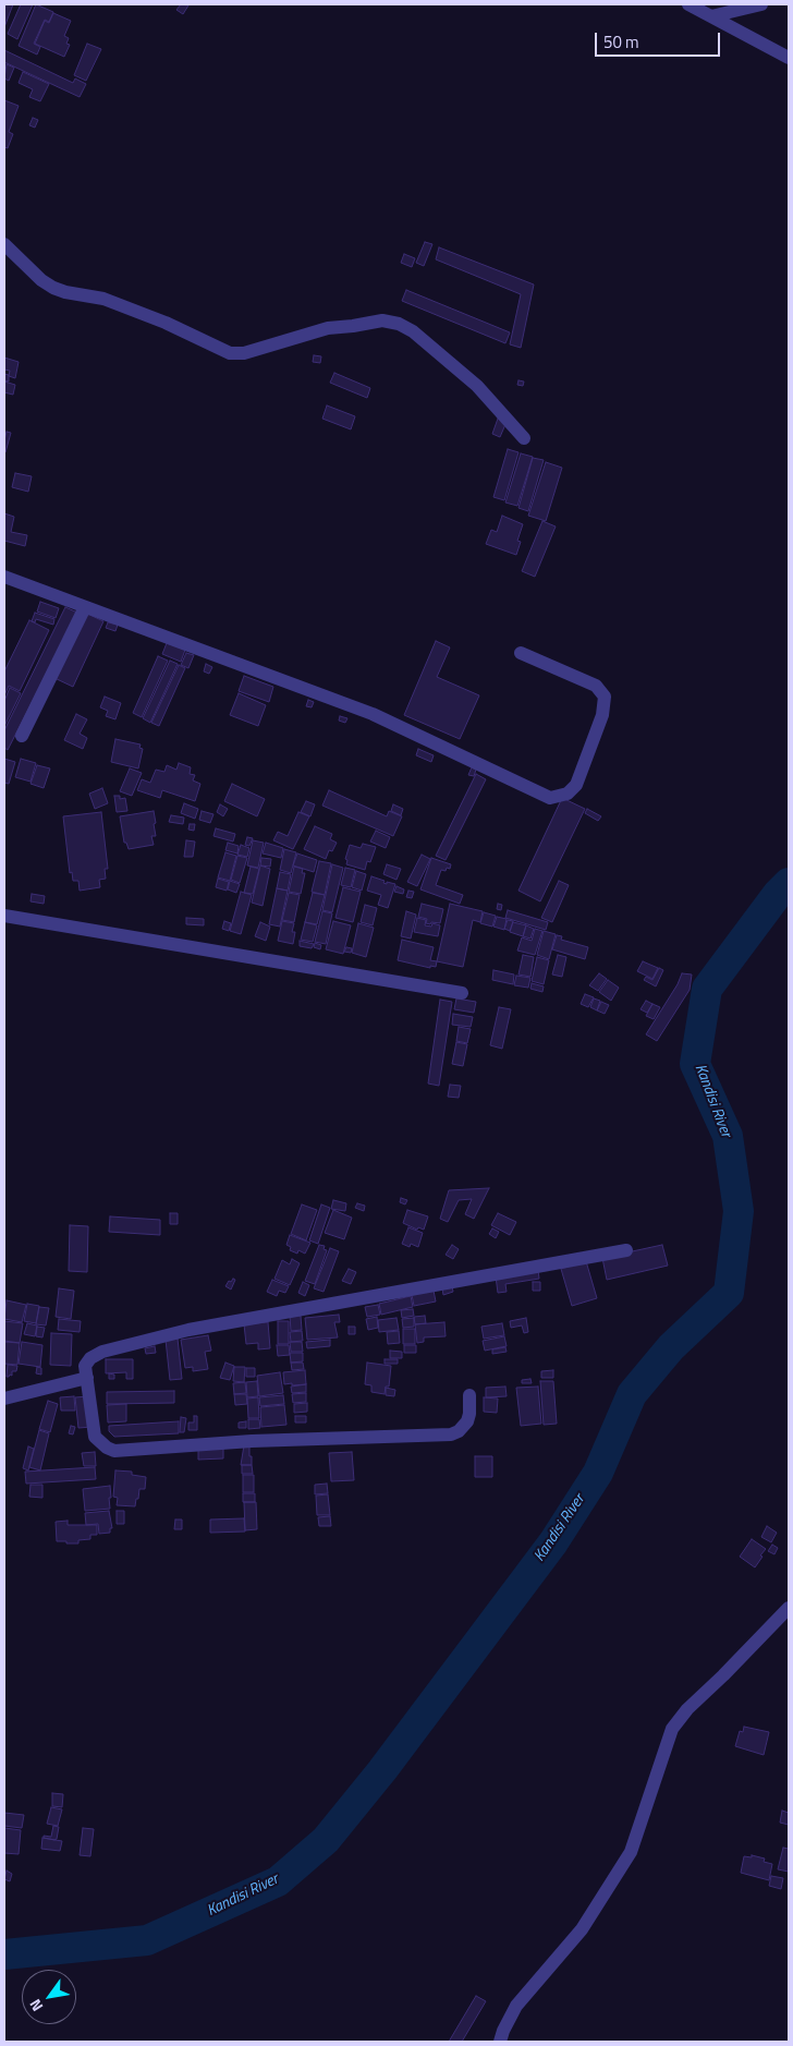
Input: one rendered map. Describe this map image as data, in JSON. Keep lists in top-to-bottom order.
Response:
{
  "water": ["Kandisi River"],
  "scale_bar": "50 m",
  "north": "bottom left"
}
